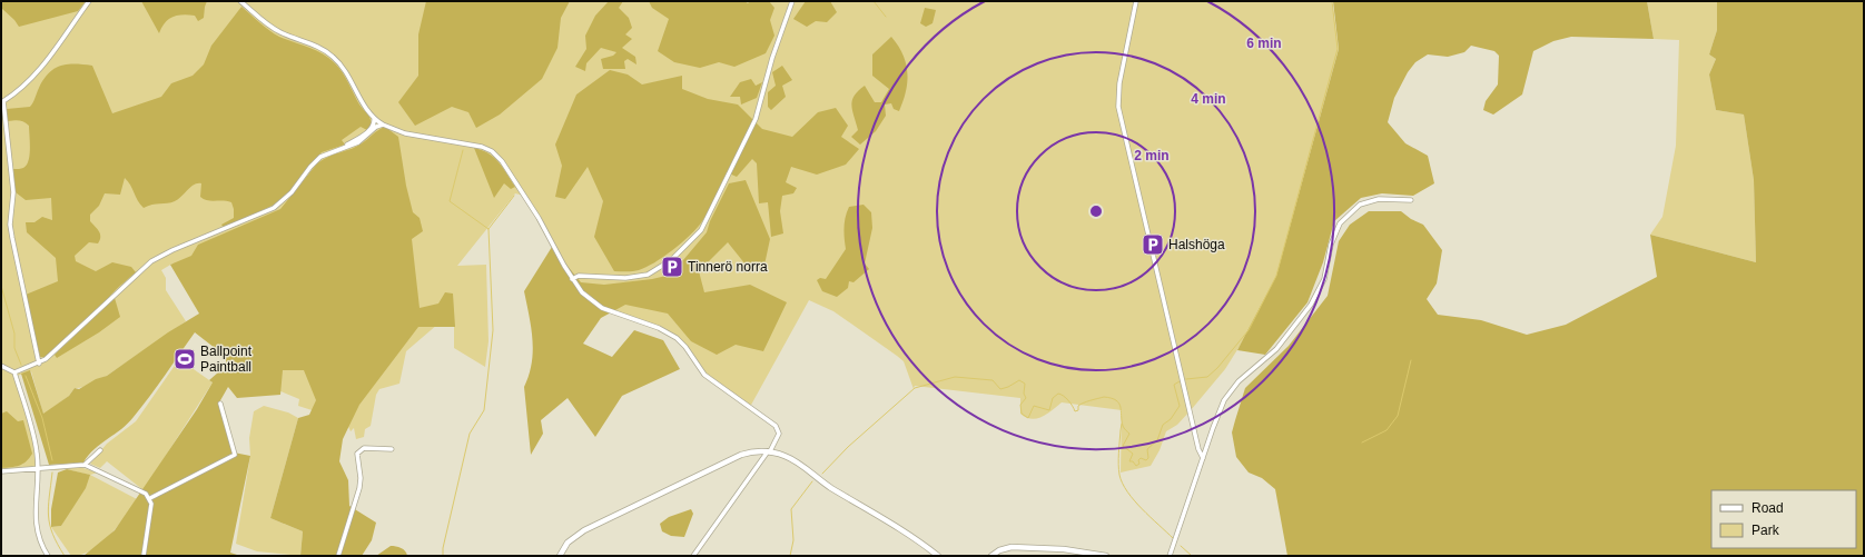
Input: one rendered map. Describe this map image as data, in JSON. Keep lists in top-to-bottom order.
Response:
{
  "places": {
    "parking": ["Halshöga", "Tinnerö norra"],
    "sports": ["Ballpoint Paintball"]
  },
  "legend": ["Road", "Park"],
  "rings": ["6 min", "4 min", "2 min"]
}
